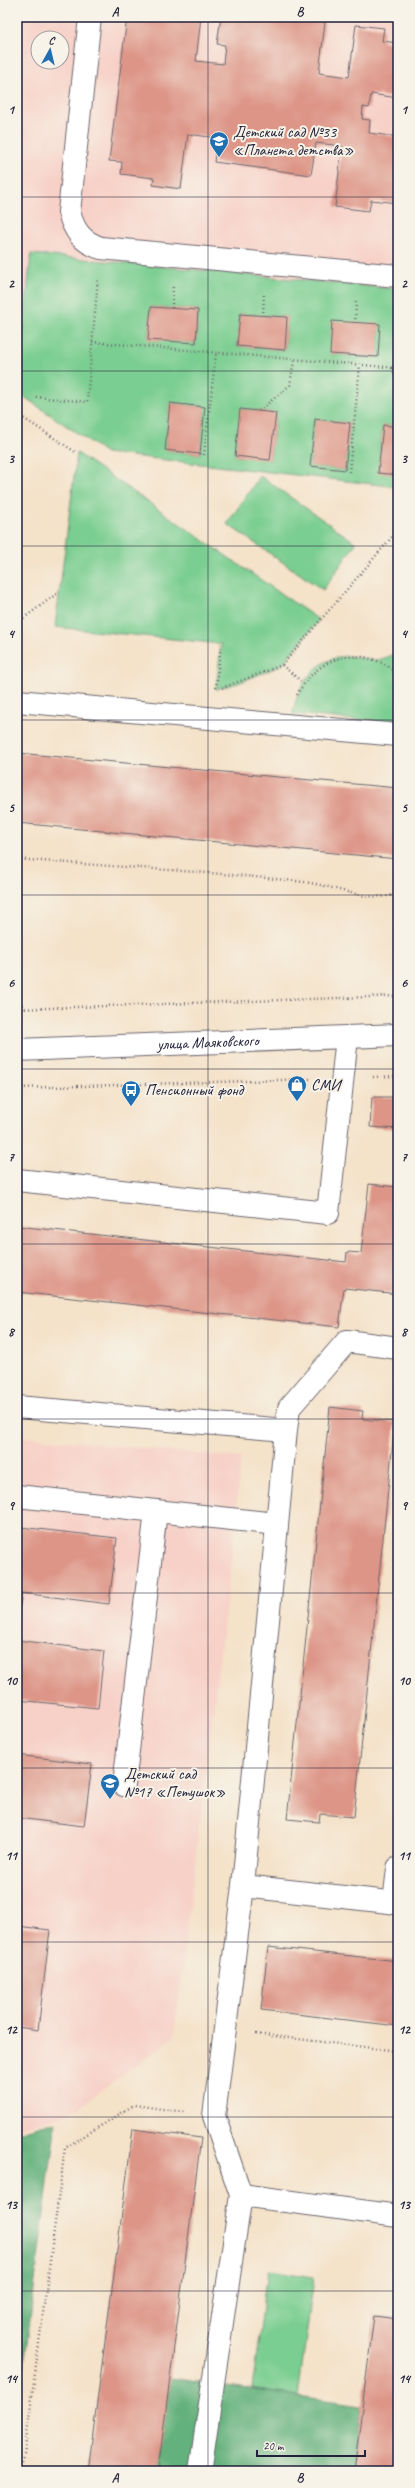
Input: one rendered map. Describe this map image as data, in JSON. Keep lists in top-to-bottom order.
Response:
{
  "streets": {
    "street": ["улица Маяковского"]
  },
  "places": {
    "school or university": ["Детский сад №33 «Планета детства»", "Детский сад №17 «Петушок»"],
    "shop": ["СМИ"],
    "bus stop": ["Пенсионный фонд"]
  },
  "scale_bar": "20 m",
  "north": "top",
  "grid": {
    "columns": ["A", "B"],
    "rows": [
      "1",
      "2",
      "3",
      "4",
      "5",
      "6",
      "7",
      "8",
      "9",
      "10",
      "11",
      "12",
      "13",
      "14"
    ]
  }
}
